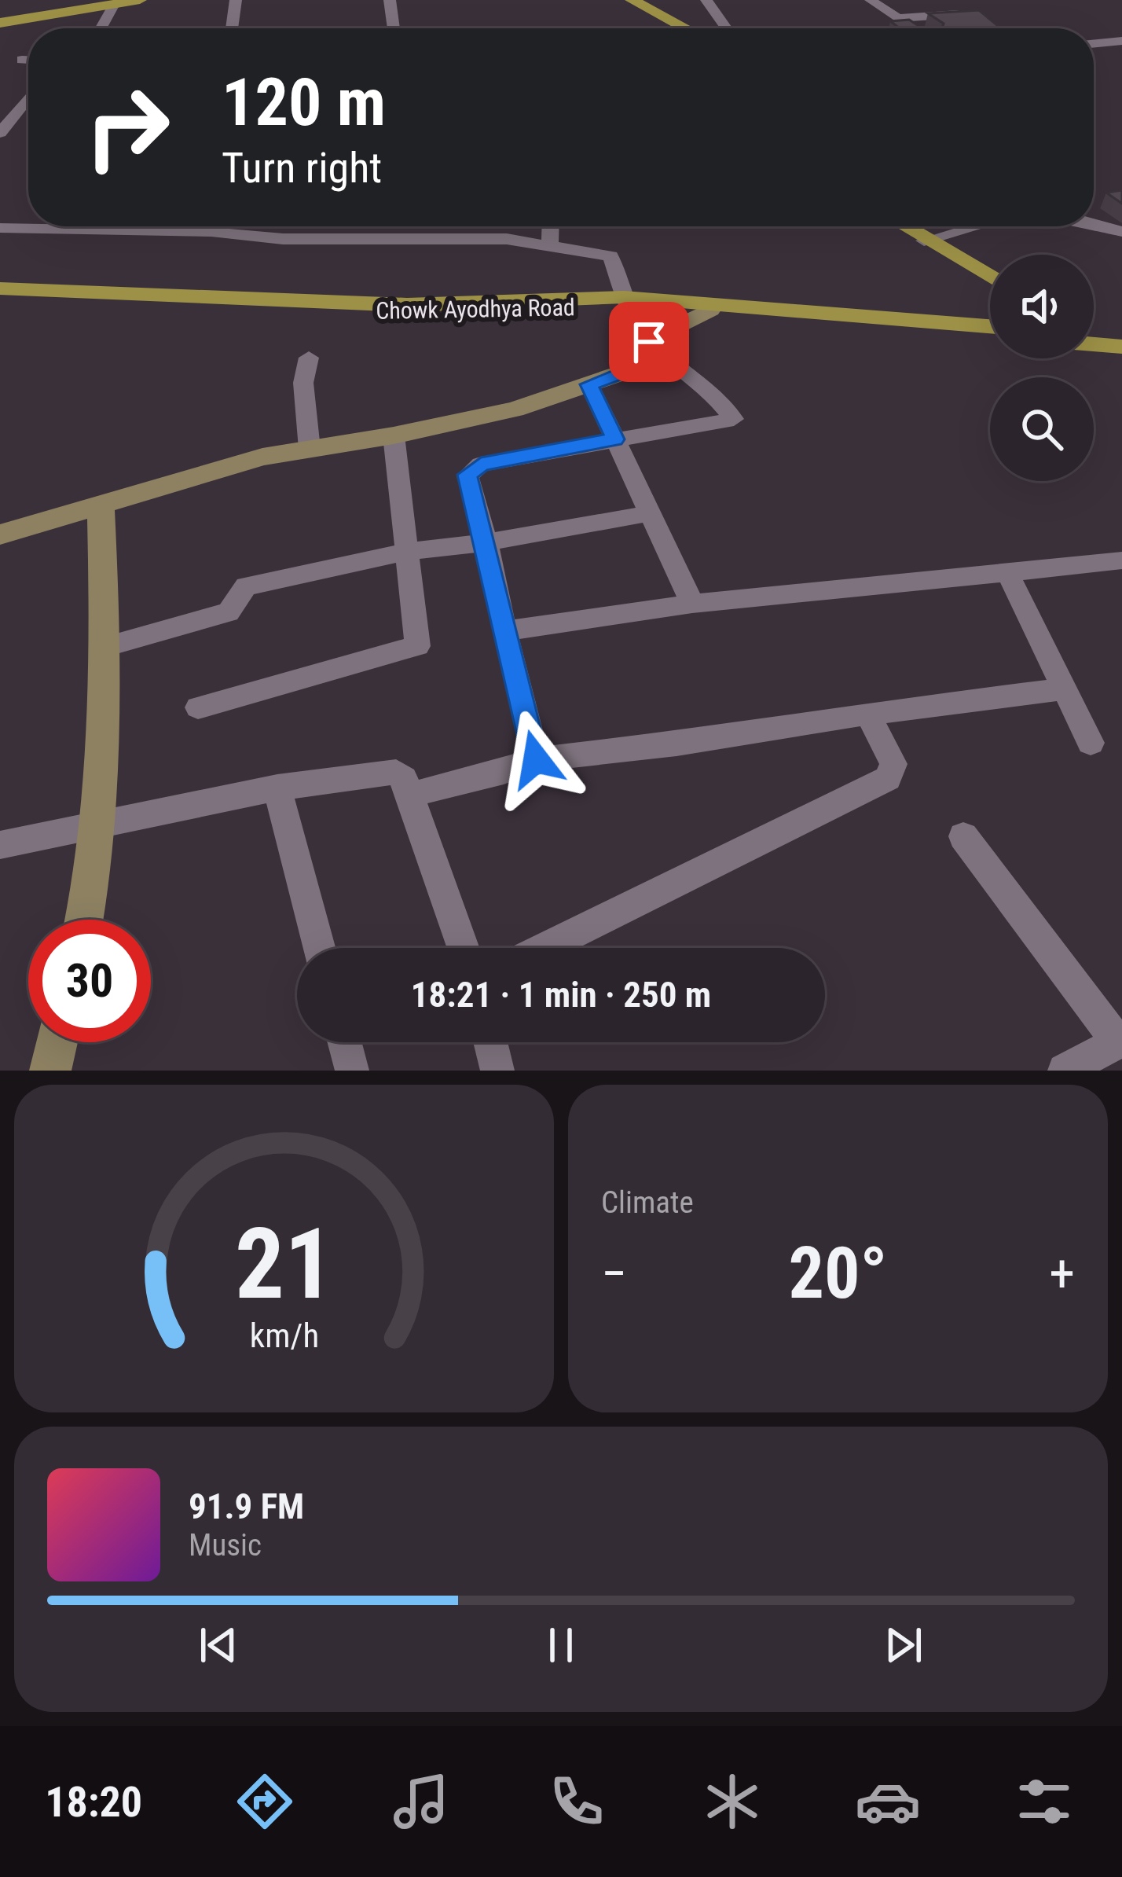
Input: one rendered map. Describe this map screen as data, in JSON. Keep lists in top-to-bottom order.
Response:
{
  "streets": {
    "main road": ["Chowk Ayodhya Road"]
  },
  "page": {
    "turn": ["120 m", "Turn right"],
    "limit": "30",
    "trip": "18:21 · 1 min · 250 m",
    "tile": "Climate",
    "heat": ["−", "20°", "+"],
    "song": ["91.9 FM", "Music"],
    "tabs": "18:20",
    "gauge": ["21", "km/h"]
  }
}
